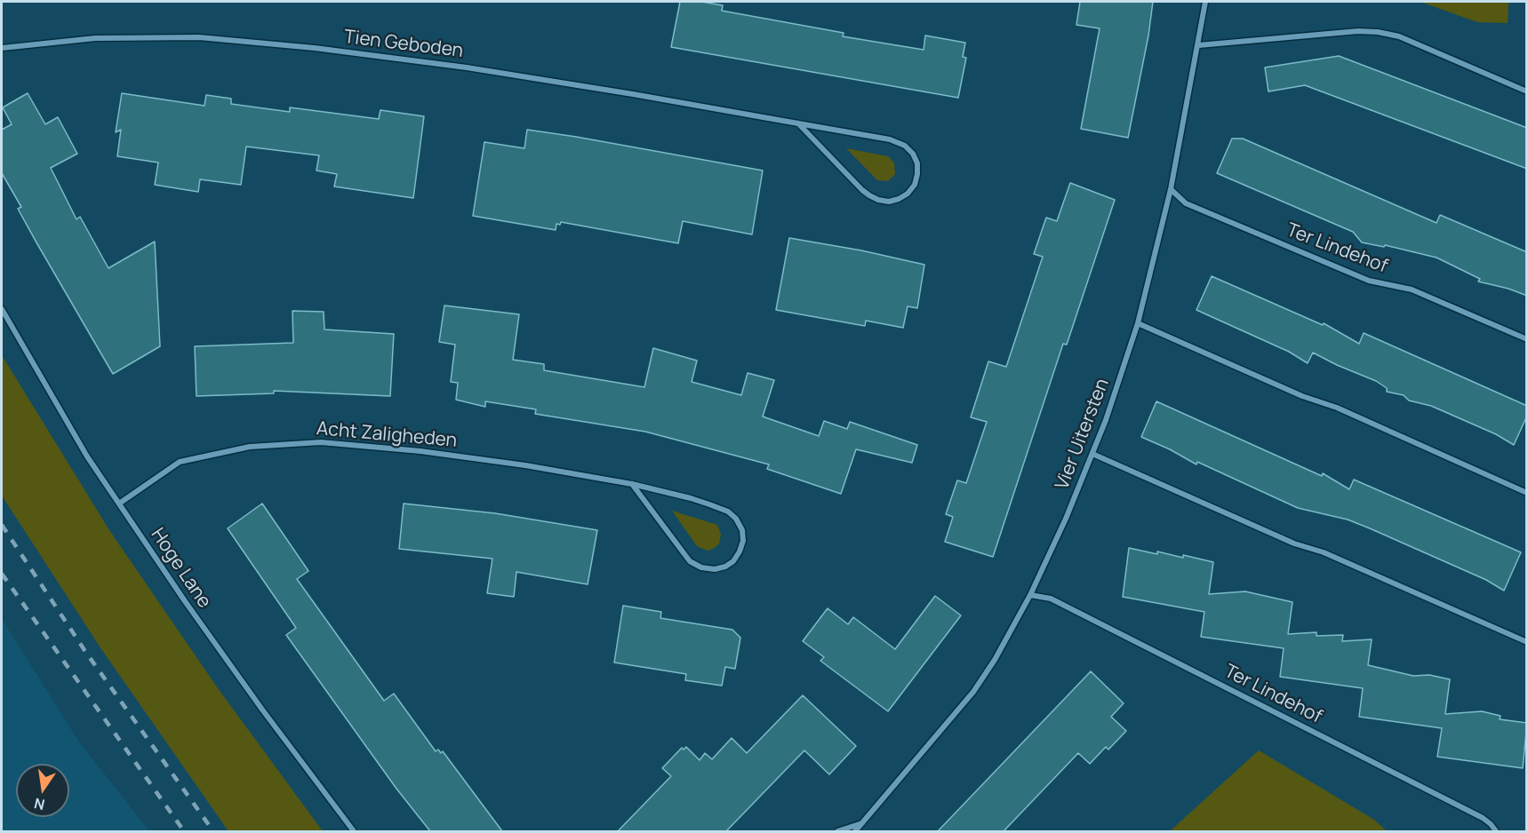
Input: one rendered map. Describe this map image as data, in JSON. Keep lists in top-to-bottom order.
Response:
{
  "streets": {
    "street": [
      "Tien Geboden",
      "Ter Lindehof",
      "Vier Uitersten",
      "Acht Zaligheden",
      "Hoge Lane"
    ]
  },
  "crossings": [
    ["Ter Lindehof", "Vier Uitersten"],
    ["Acht Zaligheden", "Hoge Lane"]
  ],
  "north": "bottom"
}
